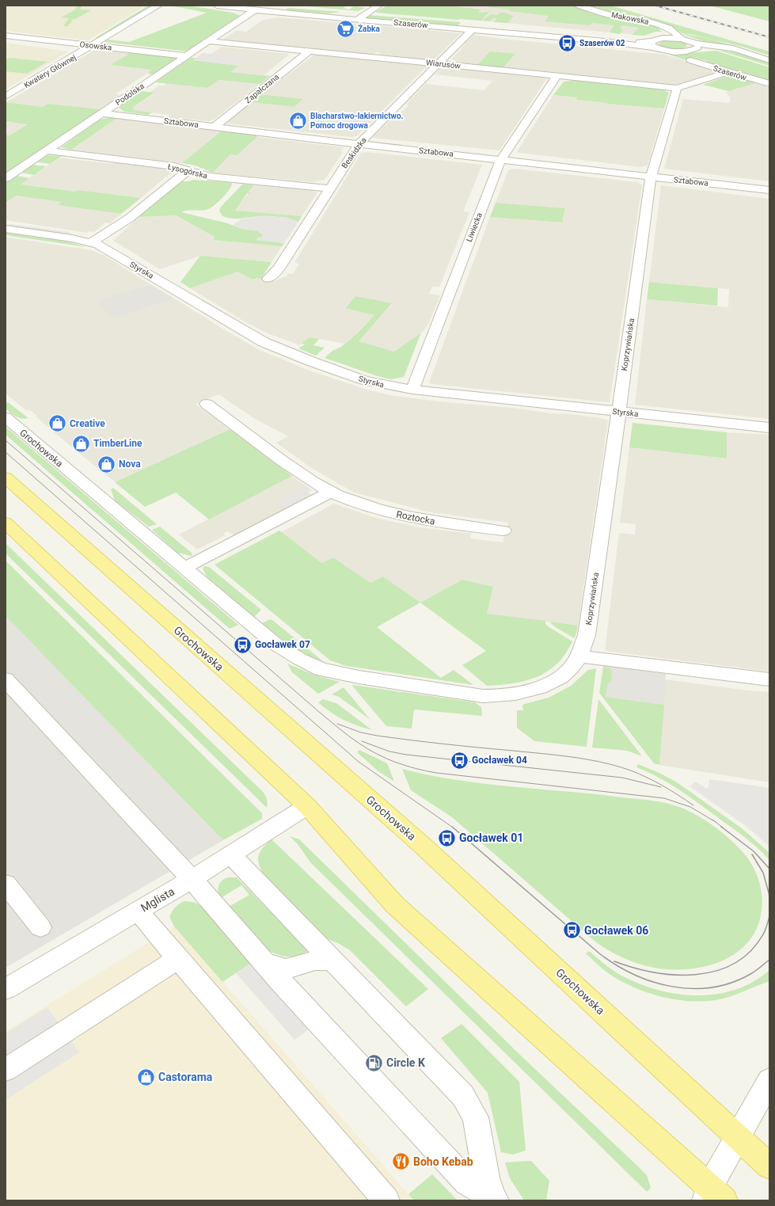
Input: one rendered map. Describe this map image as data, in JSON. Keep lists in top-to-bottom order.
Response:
{
  "streets": {
    "main road": ["Grochowska"],
    "street": [
      "Makowska",
      "Szaserów",
      "Osowska",
      "Wiarusów",
      "Kwatery Głównej",
      "Zapałczana",
      "Podolska",
      "Sztabowa",
      "Beskidzka",
      "Łysogórska",
      "Liwiecka",
      "Styrska",
      "Koprzywiańska",
      "Roztocka",
      "Mglista"
    ]
  },
  "crossings": [
    ["Szaserów", "Podolska"],
    ["Szaserów", "Beskidzka"],
    ["Osowska", "Kwatery Głównej"],
    ["Osowska", "Podolska"],
    ["Wiarusów", "Zapałczana"],
    ["Wiarusów", "Podolska"],
    ["Wiarusów", "Beskidzka"],
    ["Wiarusów", "Liwiecka"],
    ["Wiarusów", "Koprzywiańska"],
    ["Zapałczana", "Sztabowa"],
    ["Podolska", "Sztabowa"],
    ["Podolska", "Łysogórska"],
    ["Sztabowa", "Beskidzka"],
    ["Sztabowa", "Liwiecka"],
    ["Sztabowa", "Koprzywiańska"],
    ["Beskidzka", "Łysogórska"],
    ["Liwiecka", "Styrska"],
    ["Styrska", "Koprzywiańska"],
    ["Koprzywiańska", "Grochowska"]
  ],
  "places": {
    "supermarket": ["Żabka"],
    "bus stop": [
      "Szaserów 02",
      "Gocławek 07",
      "Gocławek 04",
      "Gocławek 01",
      "Gocławek 06"
    ],
    "shop": [
      "Blacharstwo-lakiernictwo. Pomoc drogowa",
      "Creative",
      "TimberLine",
      "Nova",
      "Castorama"
    ],
    "fuel station": ["Circle K"],
    "restaurant": ["Boho Kebab"]
  }
}
